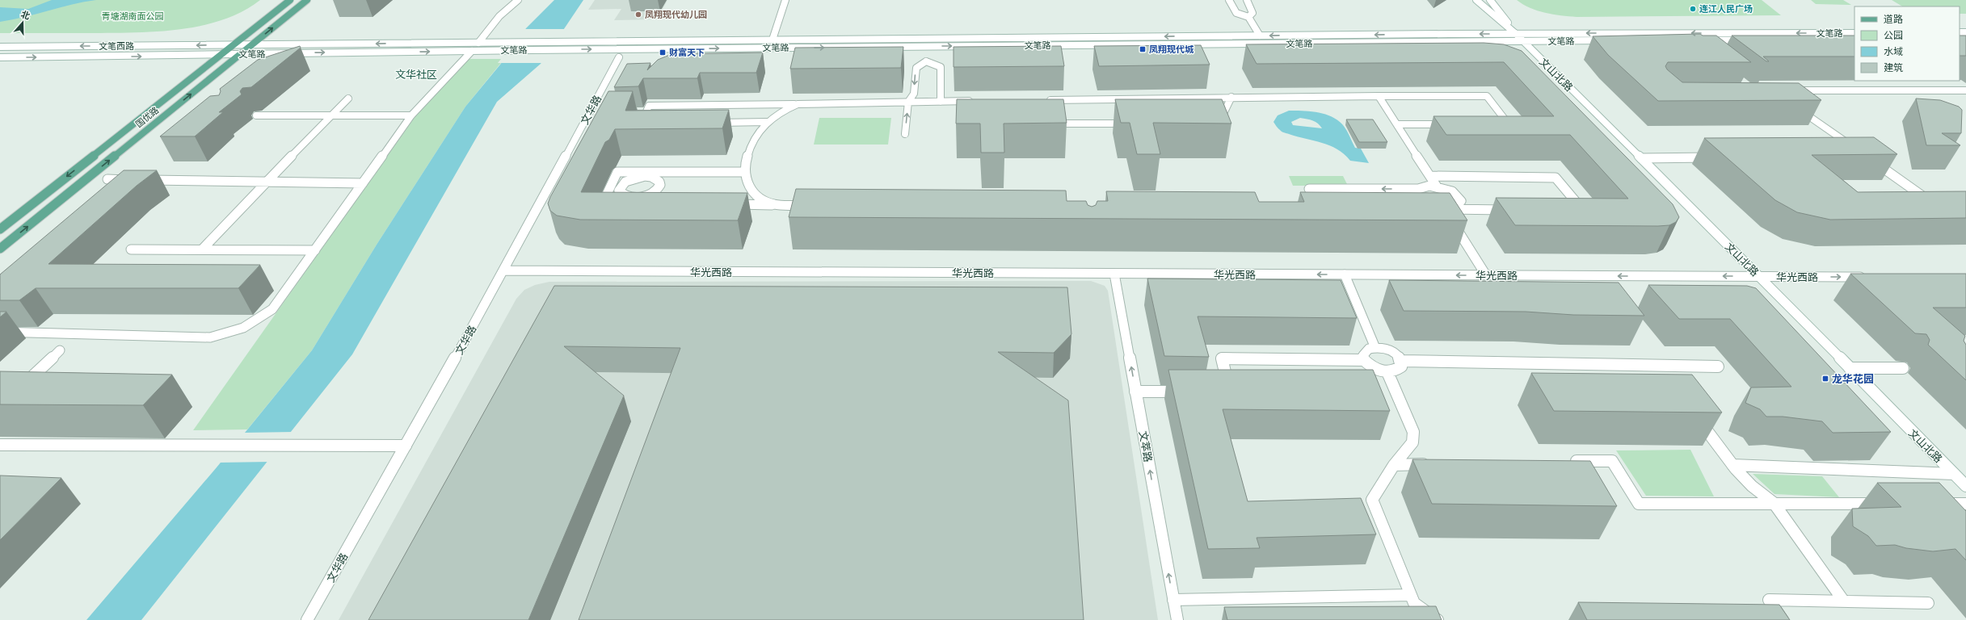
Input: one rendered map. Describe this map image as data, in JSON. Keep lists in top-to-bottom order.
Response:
{
  "streets": {
    "main road": ["国优路"],
    "street": [
      "文笔路",
      "文笔西路",
      "文山北路",
      "文华路",
      "华光西路",
      "文萃路"
    ]
  },
  "crossings": [
    ["文笔路", "文笔西路"],
    ["文笔路", "文山北路"],
    ["文笔路", "国优路"],
    ["文笔西路", "国优路"],
    ["文山北路", "华光西路"],
    ["文华路", "华光西路"],
    ["华光西路", "文萃路"]
  ],
  "one_way": ["文萃路"],
  "districts": ["文华社区"],
  "parks": ["青塘湖南面公园"],
  "places": {
    "other": ["连江人民广场", "凤翔现代幼儿园"],
    "transit": ["凤翔现代城", "财富天下", "龙华花园"]
  },
  "legend": [
    "道路",
    "公园",
    "水域",
    "建筑"
  ],
  "north": "top"
}
